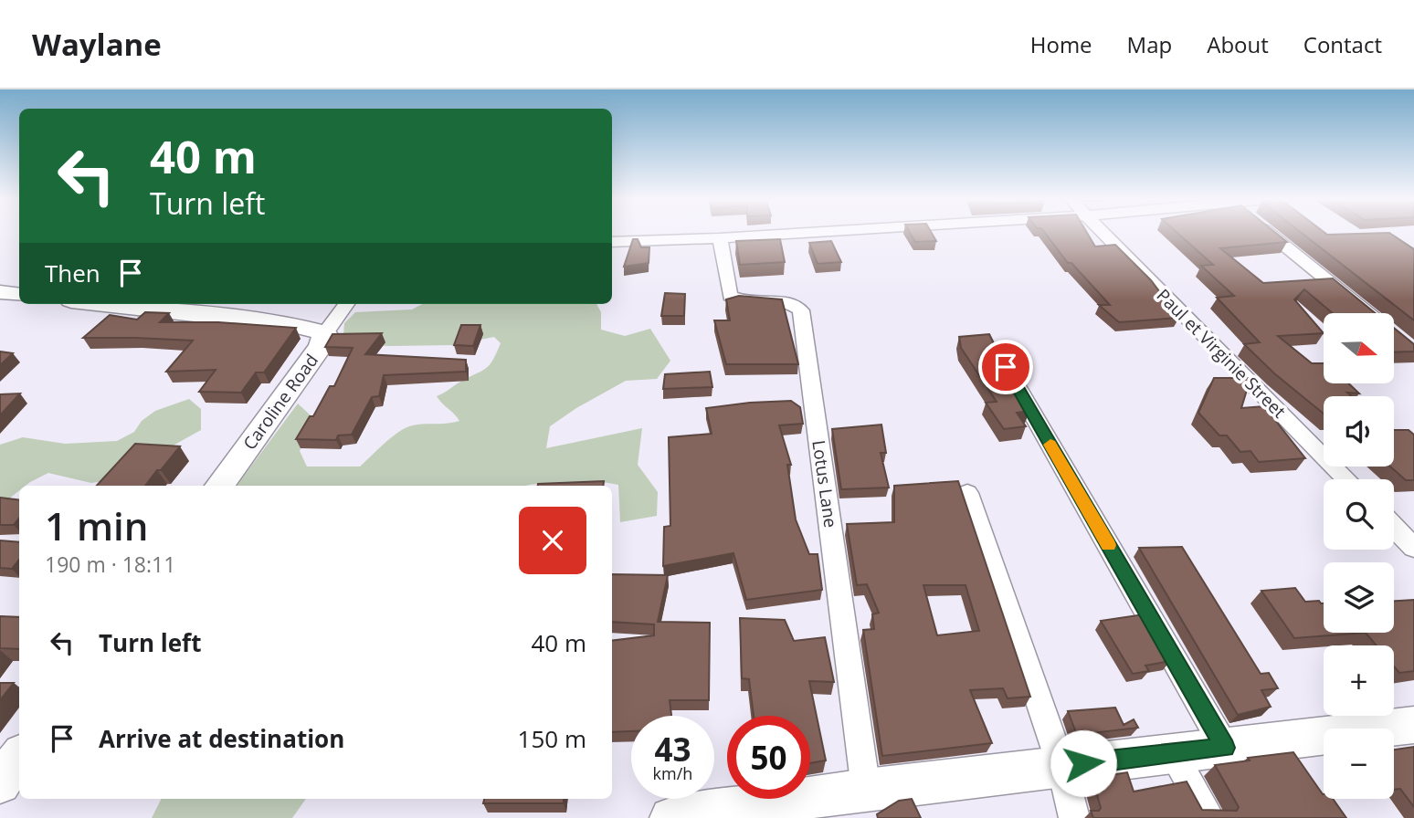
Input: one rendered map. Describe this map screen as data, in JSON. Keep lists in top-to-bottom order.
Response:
{
  "streets": {
    "main road": ["Caroline Road"],
    "street": ["Paul et Virginie Street", "Lotus Lane"]
  },
  "north": "right",
  "page": {
    "header": "Waylane",
    "nav": [
      "Home",
      "Map",
      "About",
      "Contact"
    ],
    "turn": ["40 m", "Turn left"],
    "then": "Then",
    "map_buttons": ["+", "−"],
    "heading": ["1 min", "190 m · 18:11"],
    "list": [
      {
        "name": "Turn left",
        "value": "40 m"
      },
      {
        "name": "Arrive at destination",
        "value": "150 m"
      }
    ],
    "speed": "43 km/h",
    "limit": "50"
  }
}
